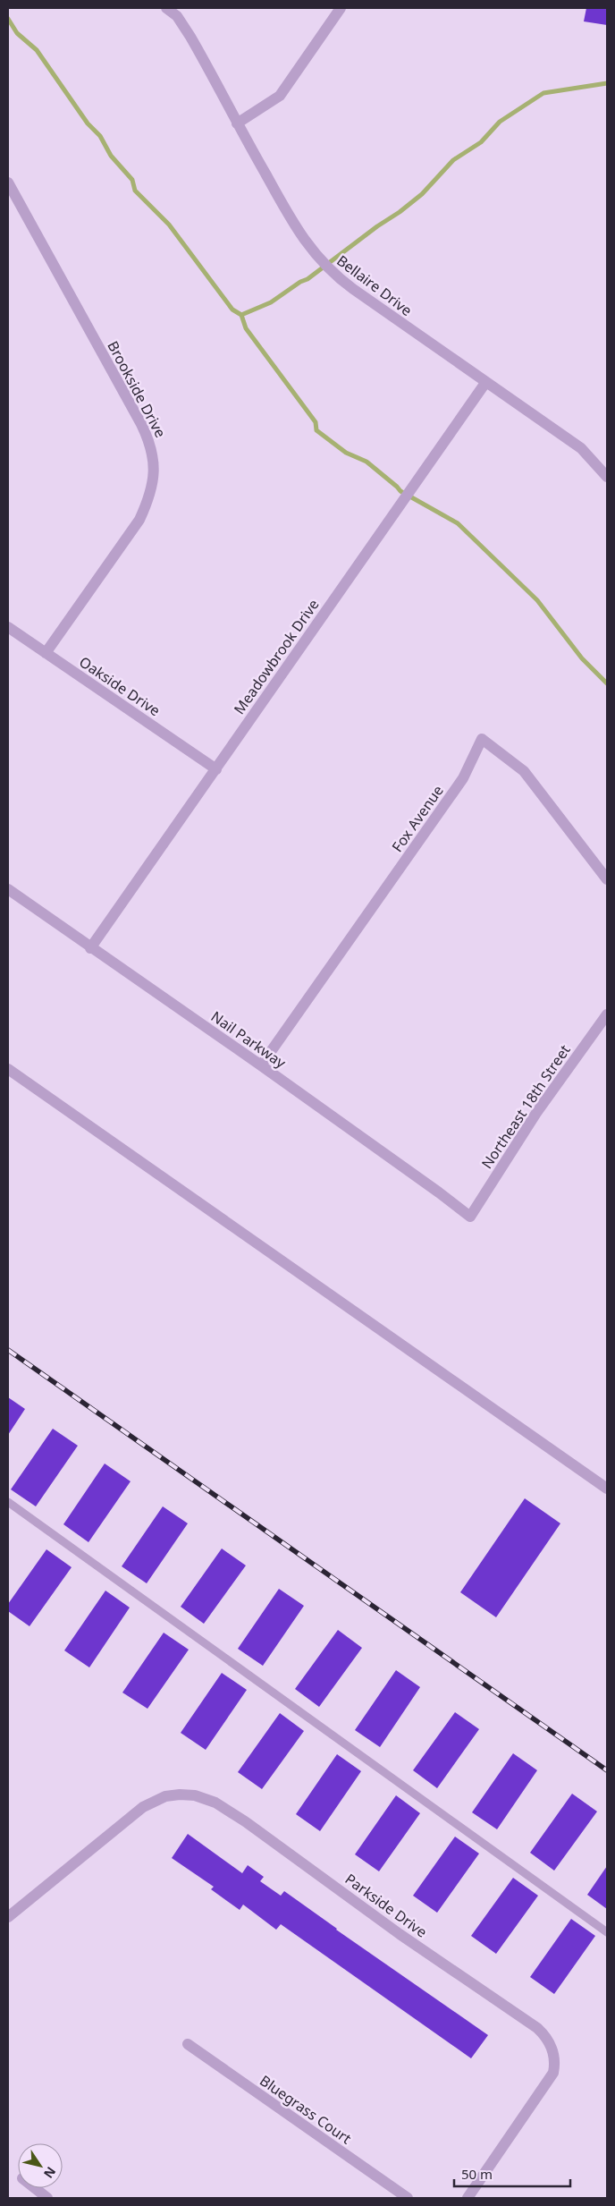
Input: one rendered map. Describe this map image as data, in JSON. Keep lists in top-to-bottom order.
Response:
{
  "streets": {
    "street": [
      "Bellaire Drive",
      "Brookside Drive",
      "Meadowbrook Drive",
      "Oakside Drive",
      "Fox Avenue",
      "Nail Parkway",
      "Northeast 18th Street",
      "Parkside Drive",
      "Bluegrass Court"
    ]
  },
  "crossings": [
    ["Bellaire Drive", "Meadowbrook Drive"],
    ["Brookside Drive", "Oakside Drive"],
    ["Meadowbrook Drive", "Oakside Drive"],
    ["Meadowbrook Drive", "Nail Parkway"],
    ["Fox Avenue", "Nail Parkway"],
    ["Nail Parkway", "Northeast 18th Street"]
  ],
  "scale_bar": "50 m",
  "north": "bottom right"
}
